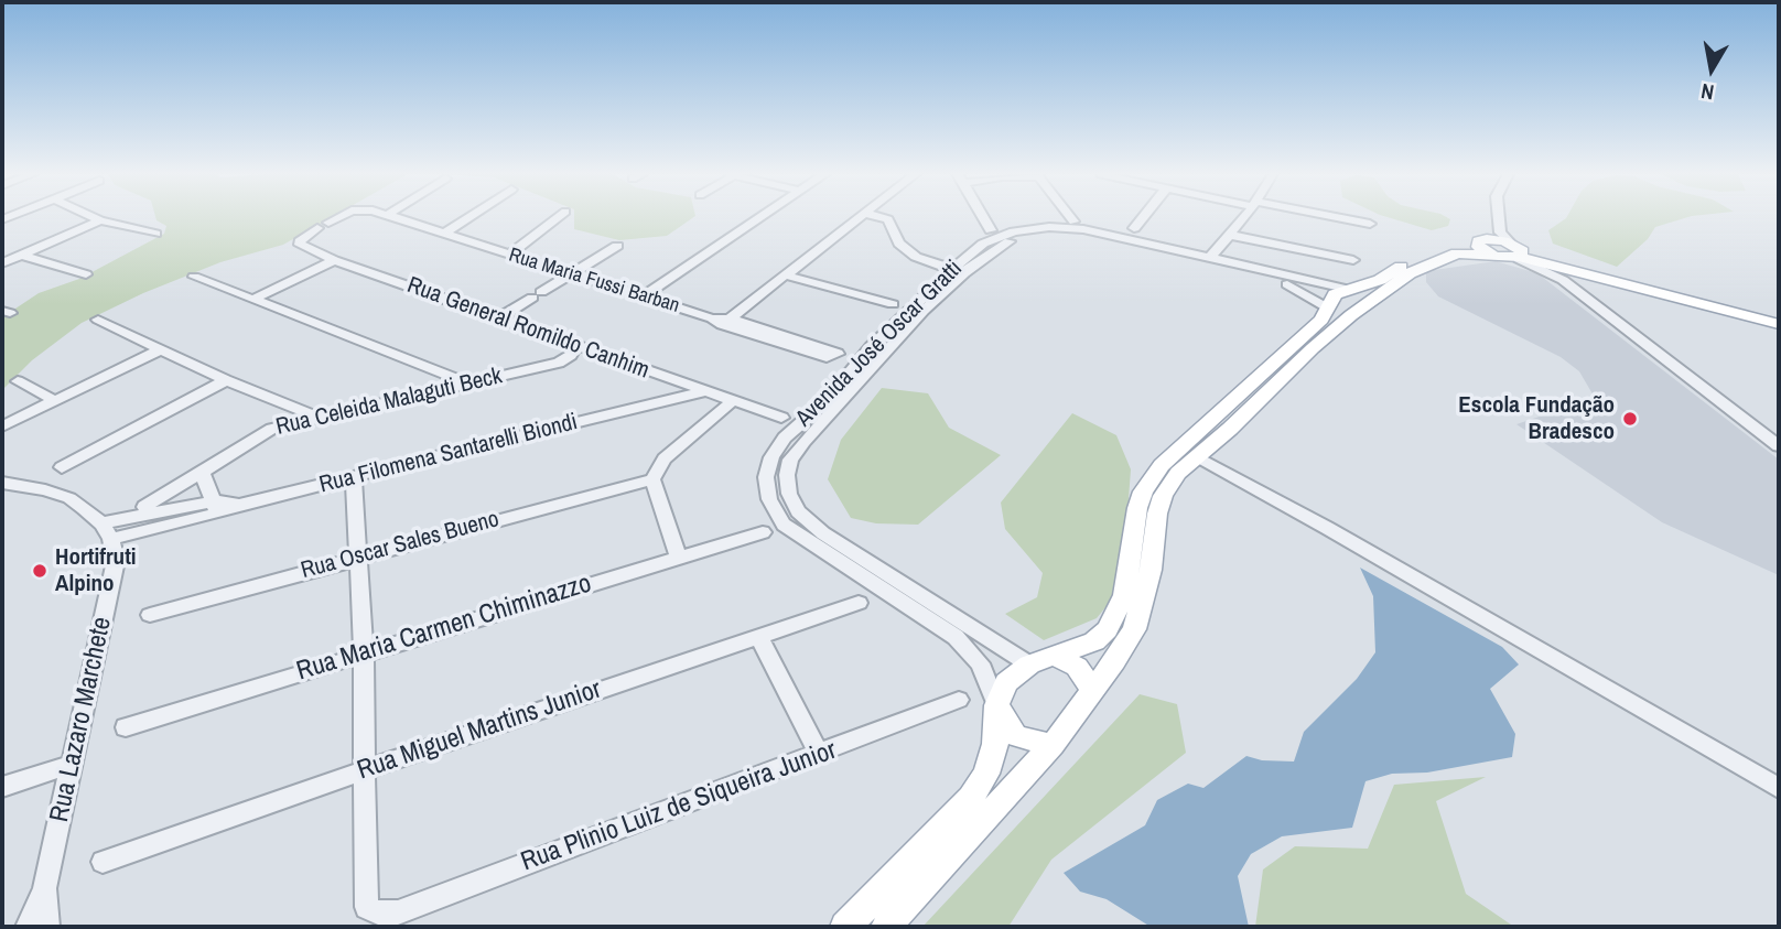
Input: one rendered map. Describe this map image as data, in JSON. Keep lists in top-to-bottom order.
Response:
{
  "streets": {
    "street": [
      "Rua Maria Fussi Barban",
      "Rua General Romildo Canhim",
      "Avenida José Oscar Gratti",
      "Rua Celeida Malaguti Beck",
      "Rua Filomena Santarelli Biondi",
      "Rua Oscar Sales Bueno",
      "Rua Maria Carmen Chiminazzo",
      "Rua Lazaro Marchete",
      "Rua Miguel Martins Junior",
      "Rua Plinio Luiz de Siqueira Junior"
    ]
  },
  "crossings": [
    ["Rua General Romildo Canhim", "Rua Celeida Malaguti Beck"],
    ["Rua General Romildo Canhim", "Rua Filomena Santarelli Biondi"],
    ["Rua Filomena Santarelli Biondi", "Rua Lazaro Marchete"],
    ["Rua Miguel Martins Junior", "Rua Plinio Luiz de Siqueira Junior"]
  ],
  "places": ["Escola Fundação Bradesco", "Hortifruti Alpino"],
  "north": "bottom"
}
